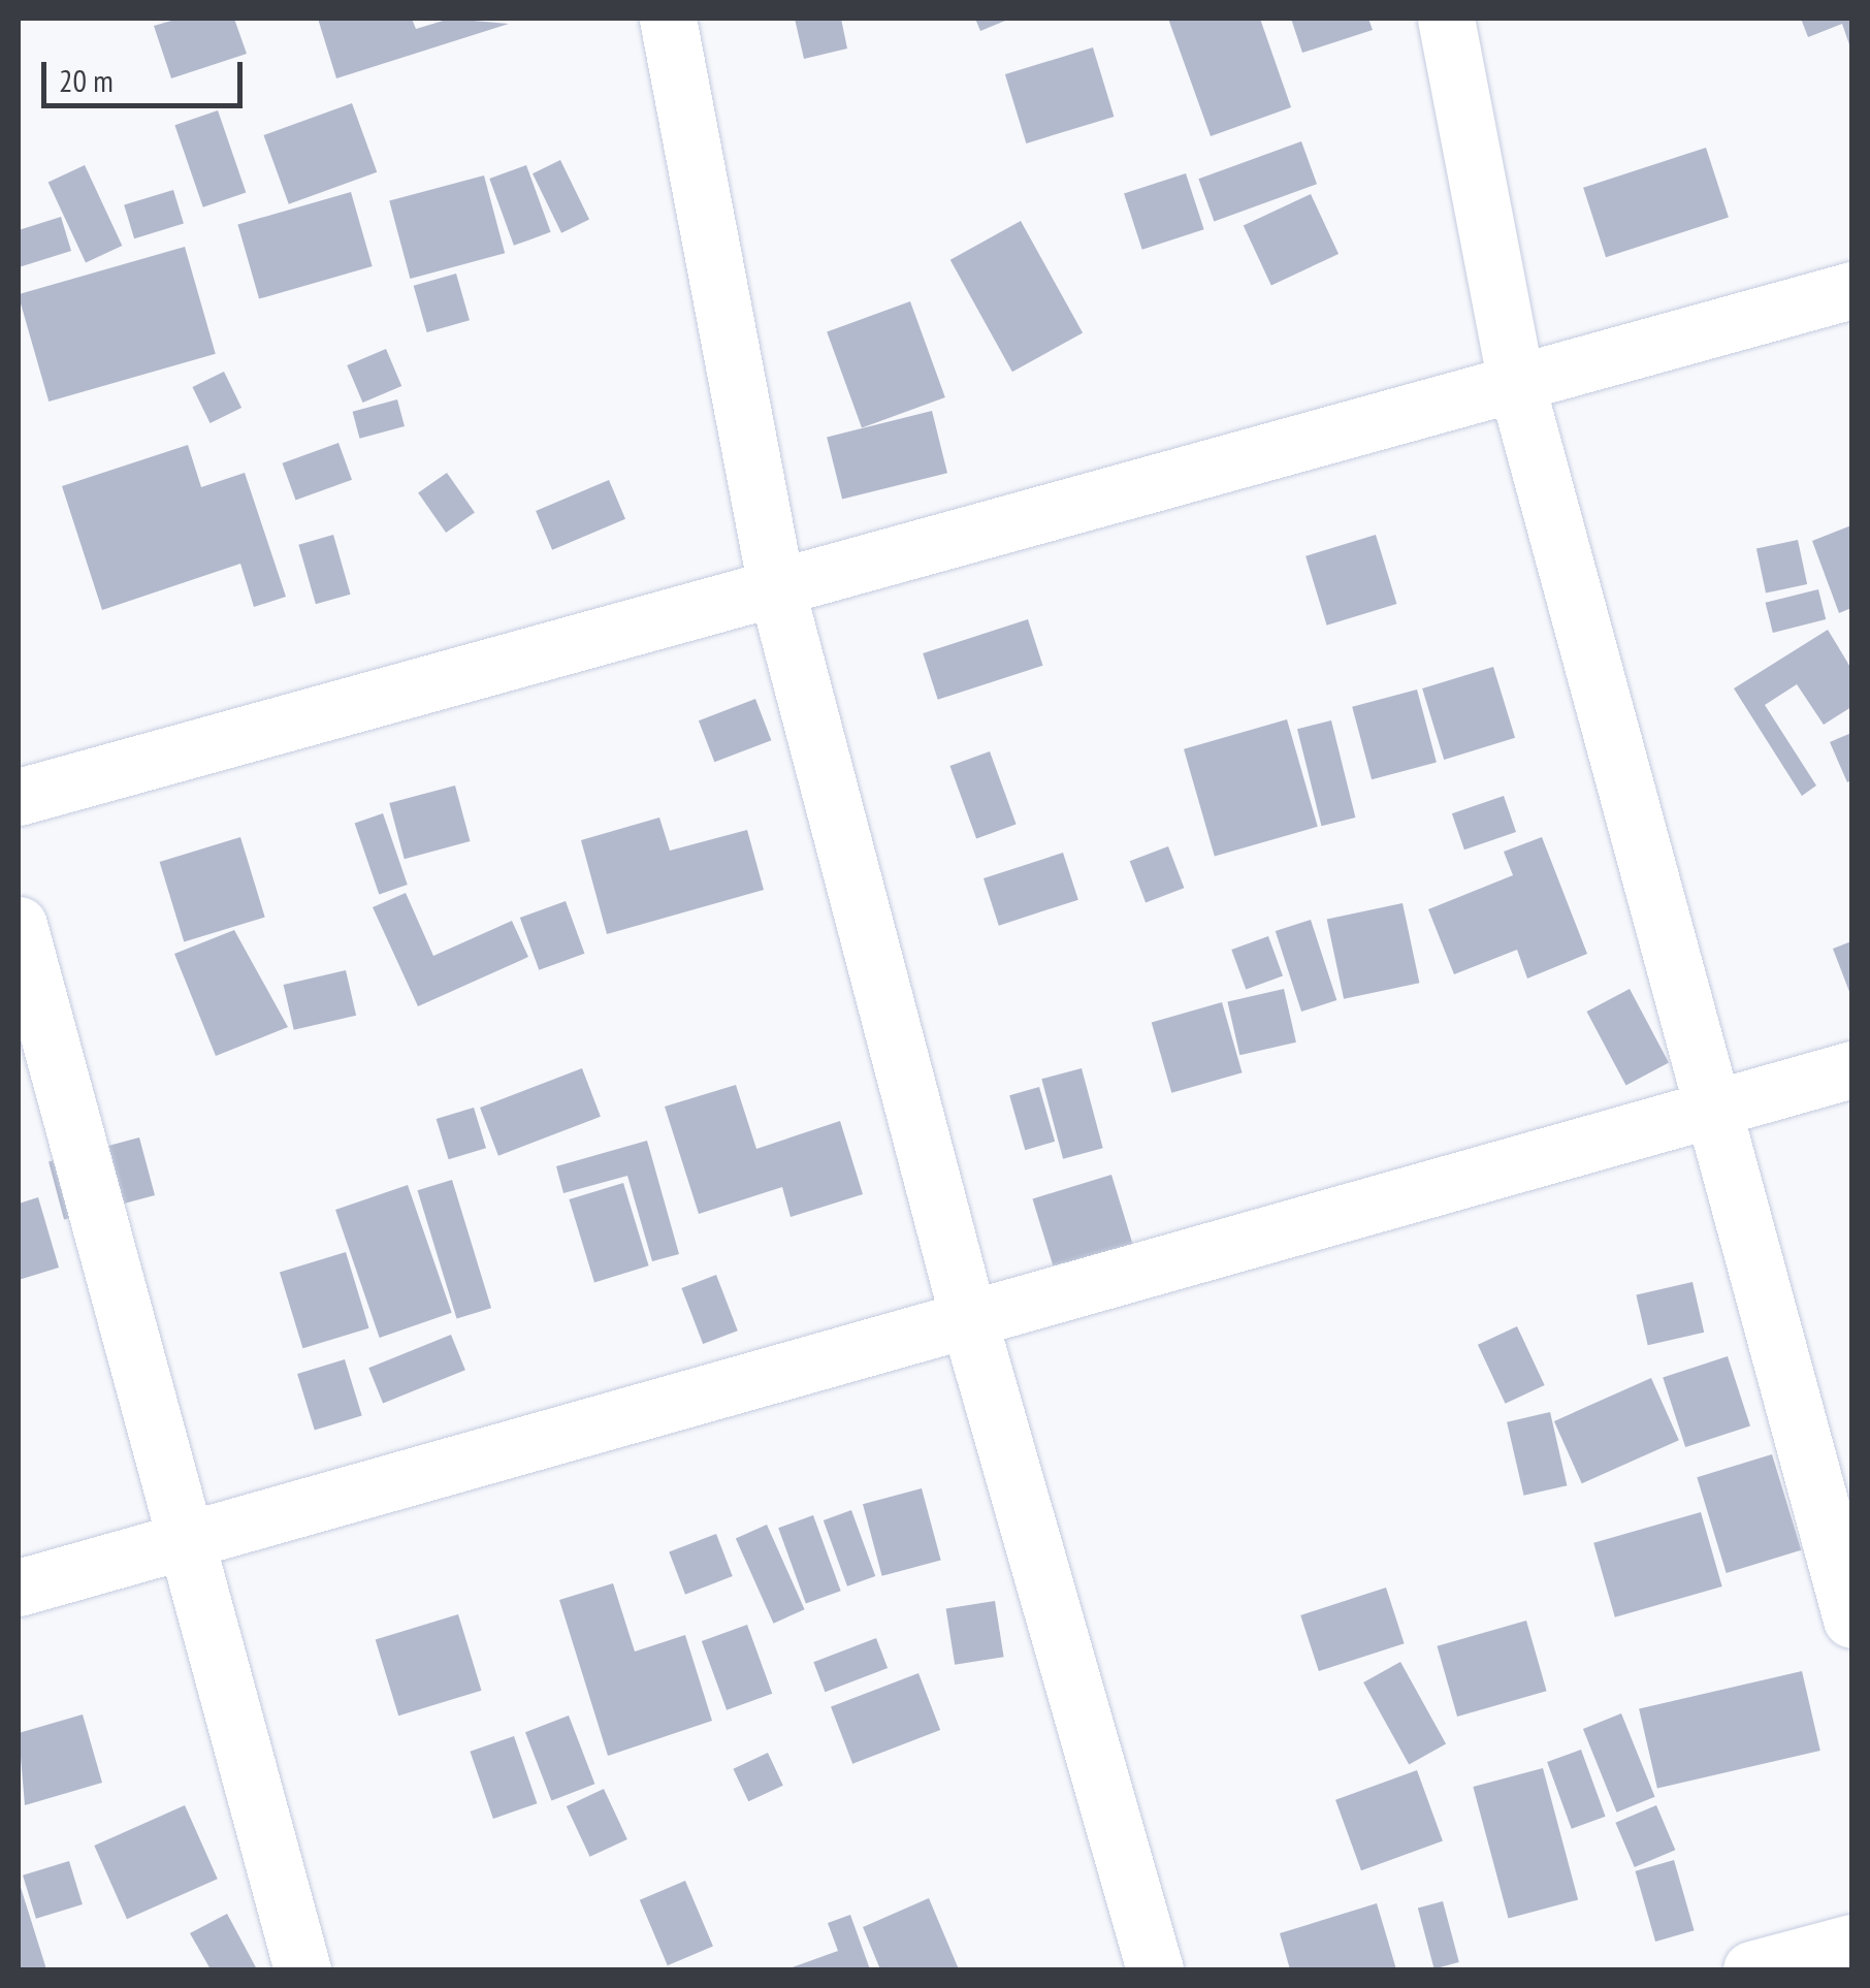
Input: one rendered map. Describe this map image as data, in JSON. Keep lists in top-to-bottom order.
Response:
{
  "scale_bar": "20 m"
}
